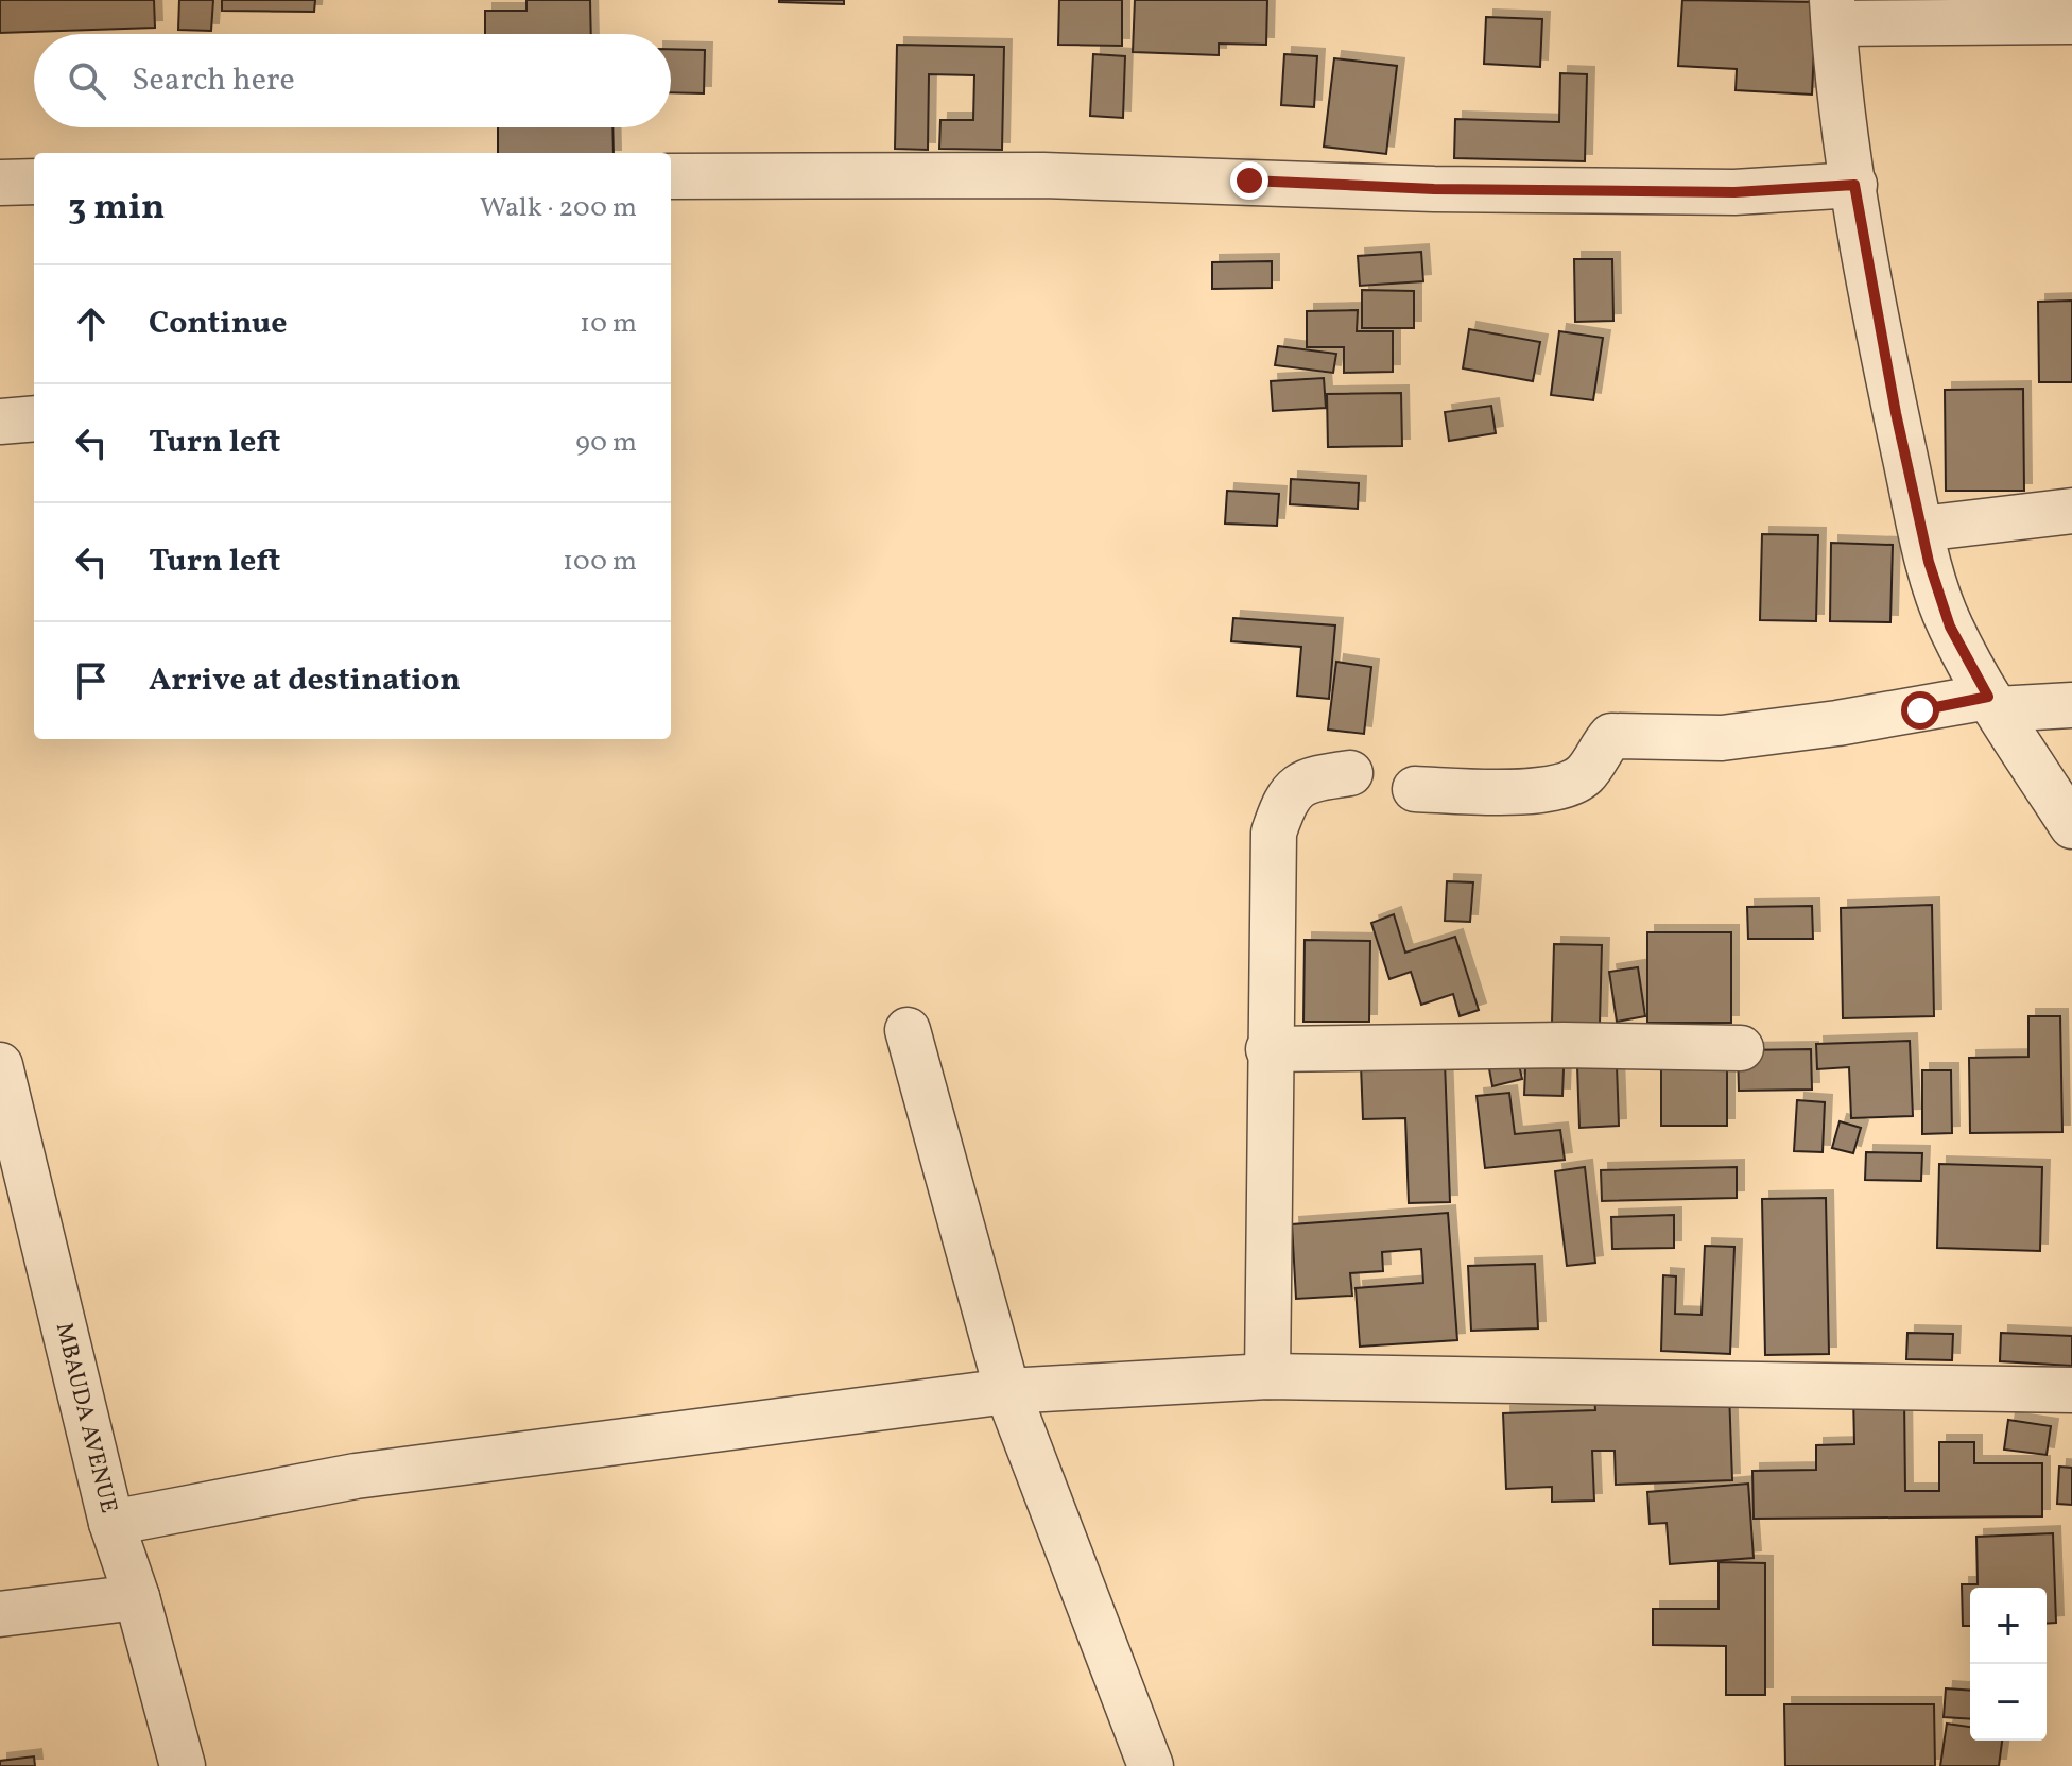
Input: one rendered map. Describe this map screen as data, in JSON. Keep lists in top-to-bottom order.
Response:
{
  "streets": {
    "street": ["MBAUDA AVENUE"]
  },
  "page": {
    "search": "Search here",
    "heading": ["3 min", "Walk · 200 m"],
    "list": [
      ["Continue", "10 m"],
      ["Turn left", "90 m"],
      ["Turn left", "100 m"],
      "Arrive at destination"
    ],
    "map_buttons": ["+", "−"]
  }
}
